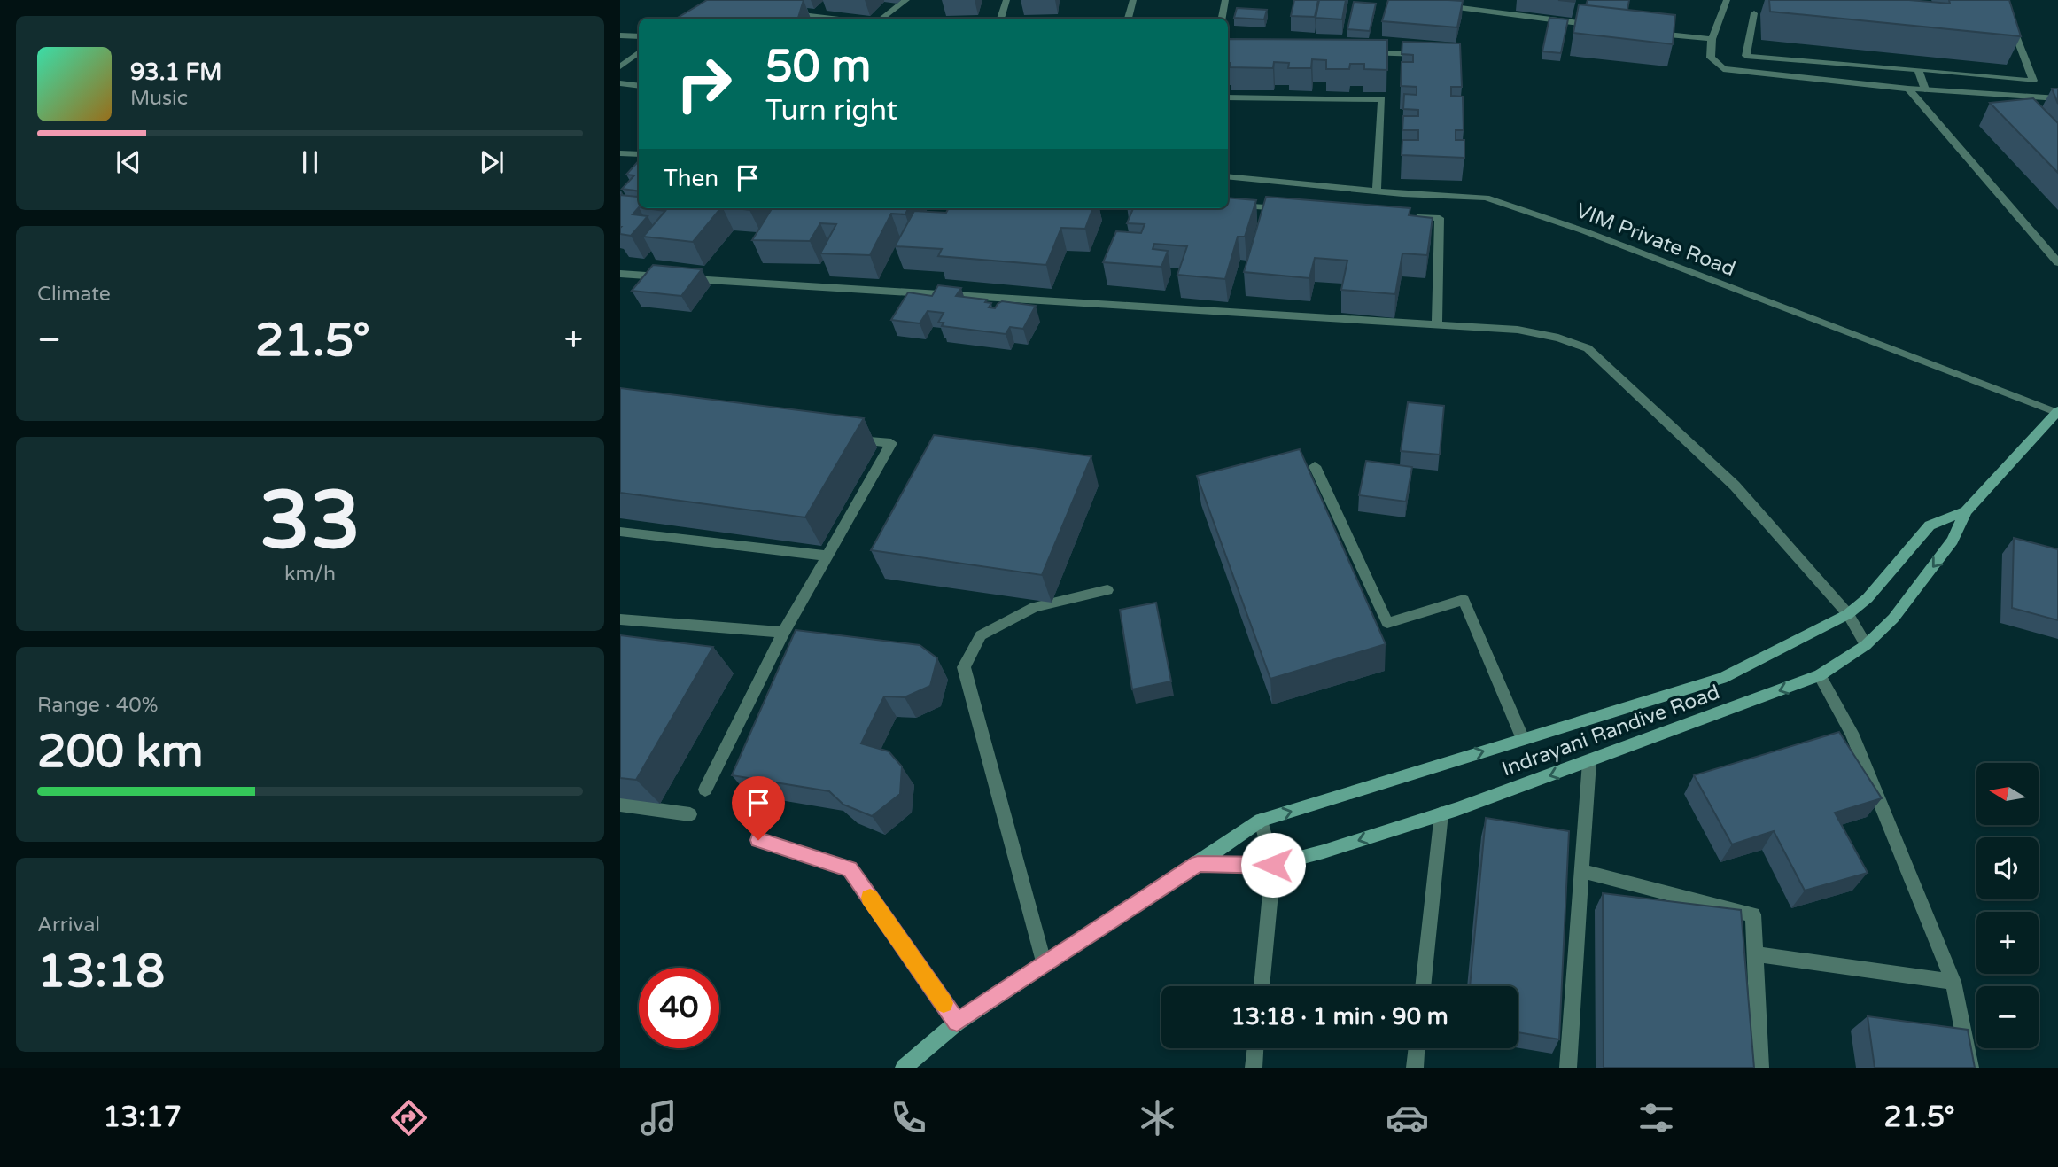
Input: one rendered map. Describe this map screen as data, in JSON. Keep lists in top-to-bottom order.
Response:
{
  "streets": {
    "street": ["VIM Private Road", "Indrayani Randive Road"]
  },
  "crossings": [
    ["VIM Private Road", "Indrayani Randive Road"]
  ],
  "north": "left",
  "page": {
    "turn": ["50 m", "Turn right"],
    "song": ["93.1 FM", "Music"],
    "then": "Then",
    "tile": [
      "Climate",
      ["33", "km/h"],
      ["Range · 40%", "200 km"],
      ["Arrival", "13:18"]
    ],
    "heat": ["−", "21.5°", "+"],
    "map_buttons": ["+", "−"],
    "limit": "40",
    "trip": "13:18 · 1 min · 90 m",
    "tabs": ["13:17", "21.5°"]
  }
}
